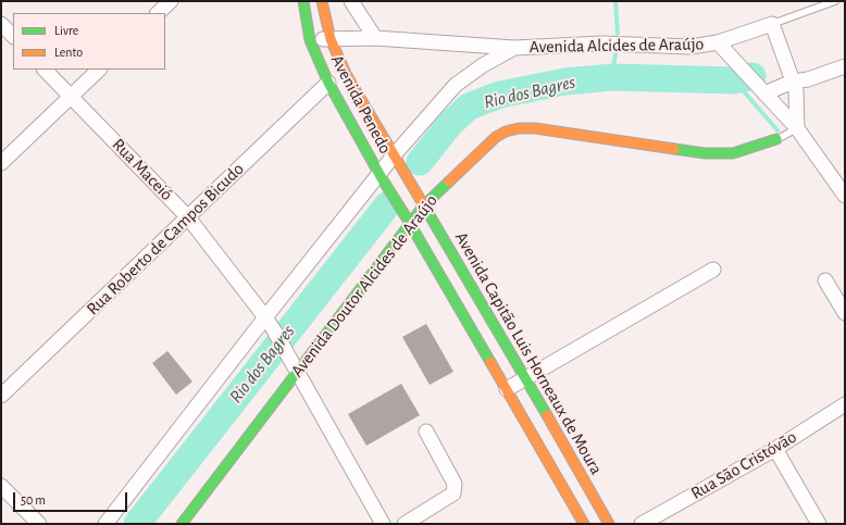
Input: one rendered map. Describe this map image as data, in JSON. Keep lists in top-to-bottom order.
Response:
{
  "streets": {
    "street": [
      "Avenida Alcides de Araújo",
      "Avenida Penedo",
      "Rua Maceió",
      "Rua Roberto de Campos Bicudo",
      "Avenida Doutor Alcides de Araújo",
      "Avenida Capitão Luis Horneaux de Moura",
      "Rua São Cristóvão"
    ]
  },
  "crossings": [
    ["Avenida Alcides de Araújo", "Avenida Penedo"],
    ["Avenida Penedo", "Rua Roberto de Campos Bicudo"],
    ["Avenida Penedo", "Avenida Doutor Alcides de Araújo"],
    ["Avenida Penedo", "Avenida Capitão Luis Horneaux de Moura"],
    ["Rua Maceió", "Rua Roberto de Campos Bicudo"],
    ["Rua Maceió", "Avenida Doutor Alcides de Araújo"],
    ["Avenida Doutor Alcides de Araújo", "Avenida Capitão Luis Horneaux de Moura"]
  ],
  "water": ["Rio dos Bagres"],
  "legend": ["Livre", "Lento"],
  "scale_bar": "50 m"
}
